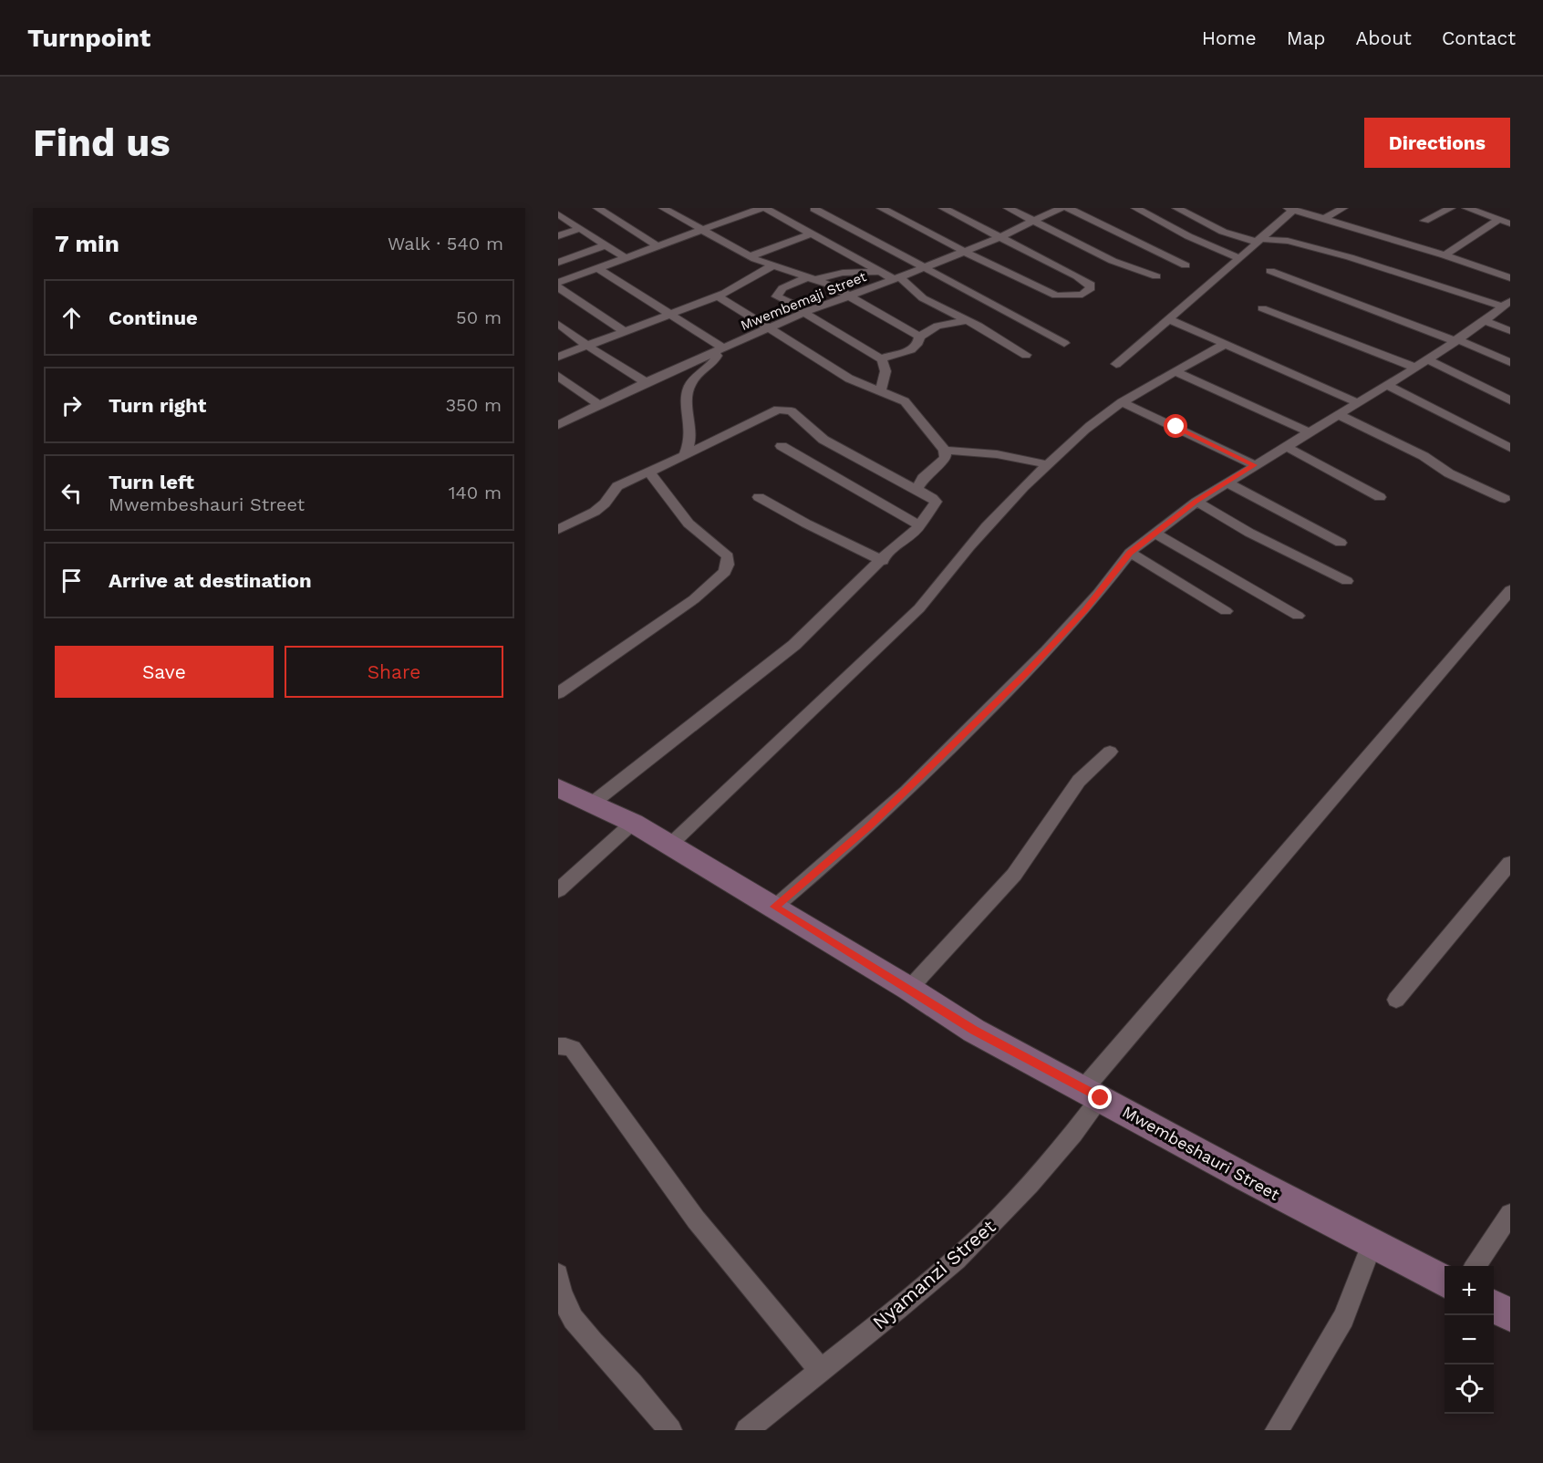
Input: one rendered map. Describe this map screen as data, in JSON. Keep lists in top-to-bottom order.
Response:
{
  "streets": {
    "street": ["Mwembemaji Street", "Mwembeshauri Street", "Nyamanzi Street"]
  },
  "crossings": [
    ["Mwembeshauri Street", "Nyamanzi Street"]
  ],
  "page": {
    "header": "Turnpoint",
    "nav": [
      "Home",
      "Map",
      "About",
      "Contact"
    ],
    "buttons": [
      "Directions",
      ["Save", "Share"]
    ],
    "title": "Find us",
    "heading": ["7 min", "Walk · 540 m"],
    "list": [
      ["Continue", "50 m"],
      ["Turn right", "350 m"],
      ["Turn left", "Mwembeshauri Street", "140 m"],
      "Arrive at destination"
    ],
    "map_buttons": ["+", "−"]
  }
}
